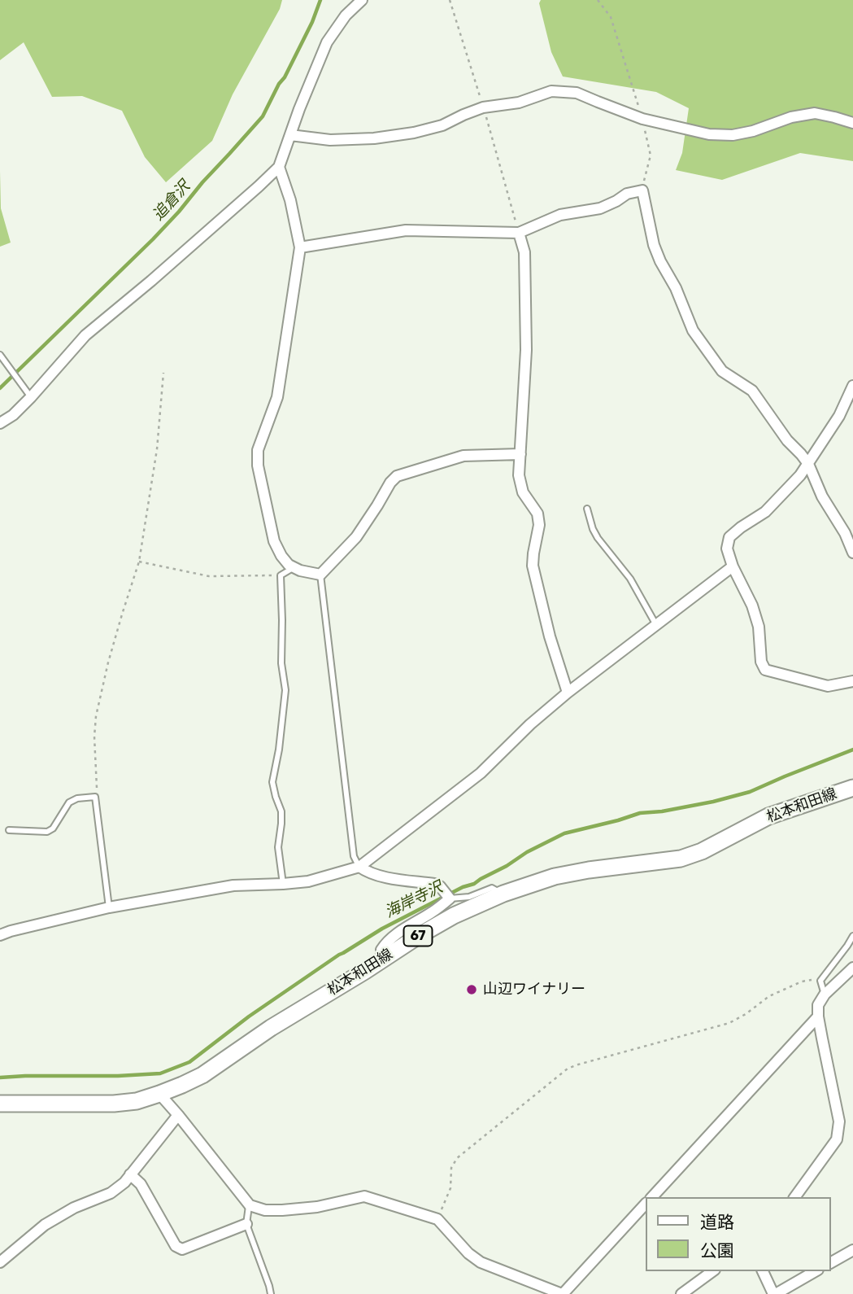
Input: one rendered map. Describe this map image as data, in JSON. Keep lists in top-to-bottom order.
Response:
{
  "streets": {
    "main road": ["松本和田線", "67"]
  },
  "water": ["追倉沢", "海岸寺沢"],
  "places": ["山辺ワイナリー"],
  "legend": ["道路", "公園"]
}
